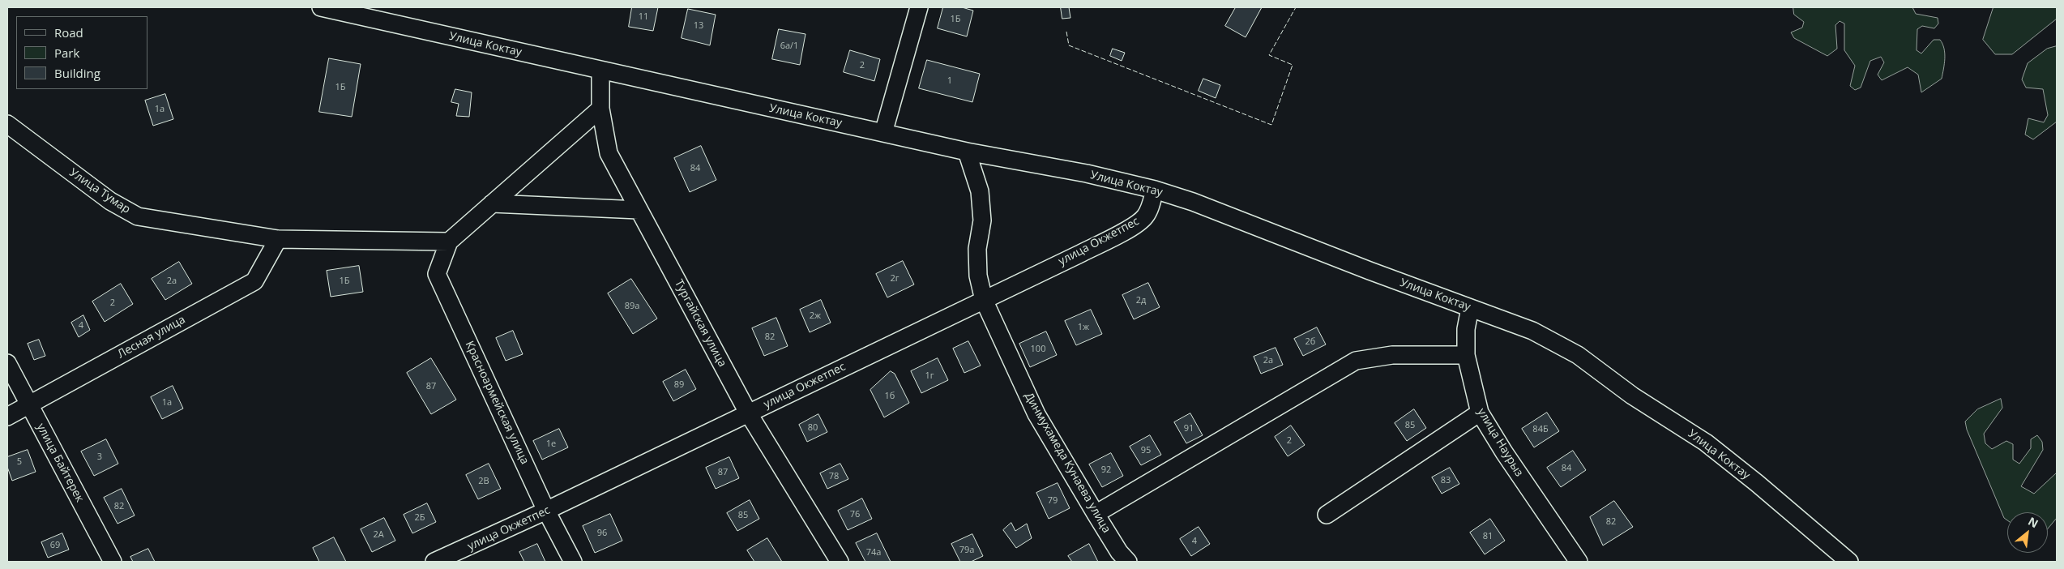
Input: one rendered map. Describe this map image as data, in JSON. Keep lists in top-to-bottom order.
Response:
{
  "streets": {
    "street": [
      "Улица Коктау",
      "Улица Тумар",
      "улица Окжетпес",
      "Тургайская улица",
      "Лесная улица",
      "Красноармейская улица",
      "улица Наурыз",
      "улица Байтерек",
      "Динмухамеда Кунаева улица"
    ]
  },
  "crossings": [
    ["Улица Коктау", "улица Окжетпес"],
    ["Улица Коктау", "Тургайская улица"],
    ["Улица Коктау", "улица Наурыз"],
    ["Улица Коктау", "Динмухамеда Кунаева улица"],
    ["Улица Тумар", "Лесная улица"],
    ["Улица Тумар", "Красноармейская улица"],
    ["улица Окжетпес", "Тургайская улица"],
    ["улица Окжетпес", "Красноармейская улица"],
    ["улица Окжетпес", "Динмухамеда Кунаева улица"],
    ["Лесная улица", "улица Байтерек"]
  ],
  "house_numbers": [
    "11",
    "1Б",
    "13",
    "6а/1",
    "2",
    "1",
    "1Б",
    "1а",
    "84",
    "2г",
    "2а",
    "1Б",
    "2д",
    "2",
    "89а",
    "2ж",
    "4",
    "1ж",
    "82",
    "2б",
    "100",
    "2а",
    "1г",
    "89",
    "87",
    "1б",
    "1а",
    "85",
    "80",
    "91",
    "84Б",
    "2",
    "1e",
    "95",
    "3",
    "5",
    "84",
    "92",
    "87",
    "78",
    "83",
    "2В",
    "79",
    "82",
    "76",
    "85",
    "2Б",
    "82",
    "96",
    "2А",
    "81",
    "4",
    "69",
    "79а",
    "74а"
  ],
  "legend": ["Road", "Park", "Building"],
  "north": "top right"
}
